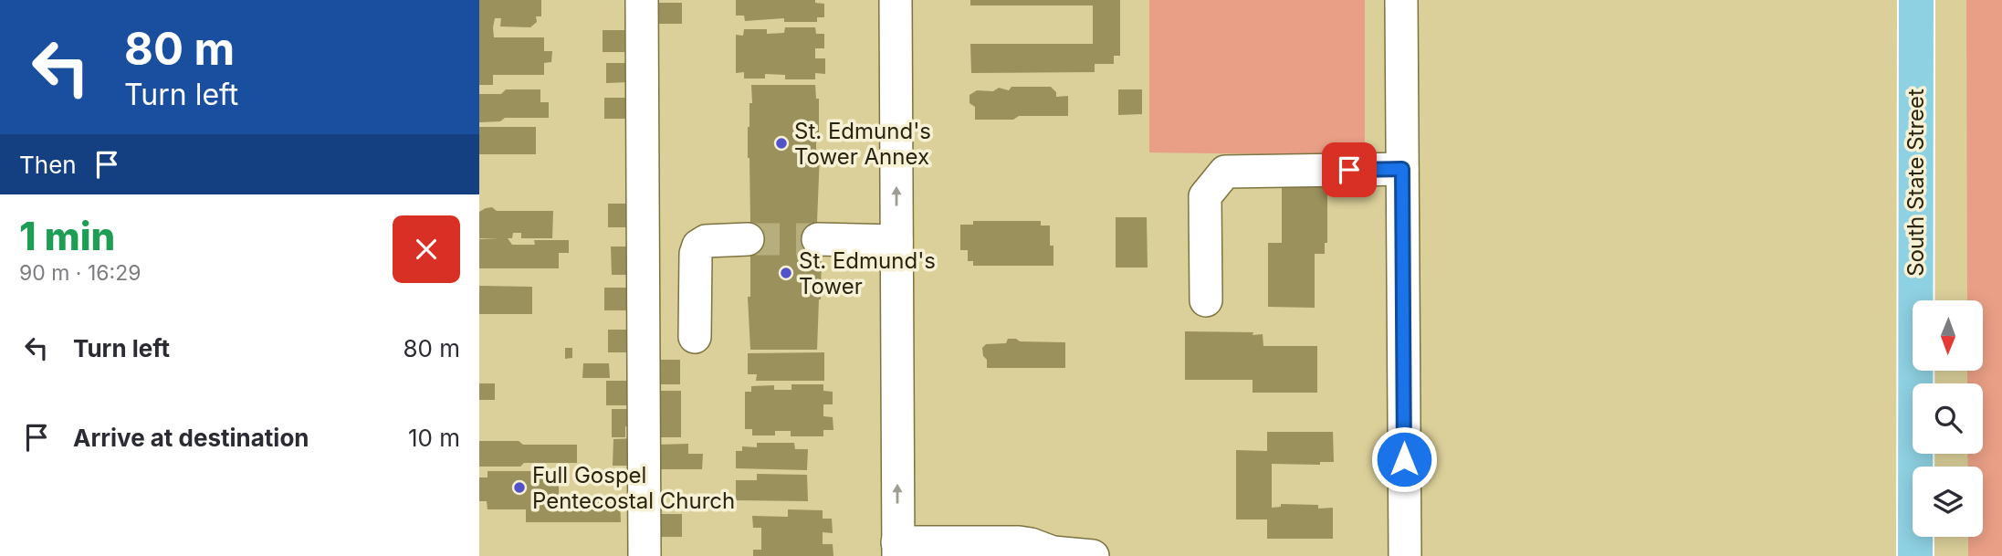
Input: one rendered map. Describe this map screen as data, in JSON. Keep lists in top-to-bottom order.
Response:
{
  "streets": {
    "main road": ["South State Street"]
  },
  "places": ["St. Edmund's Tower Annex", "St. Edmund's Tower", "Full Gospel Pentecostal Church"],
  "north": "bottom",
  "page": {
    "turn": ["80 m", "Turn left"],
    "then": "Then",
    "heading": ["1 min", "90 m · 16:29"],
    "list": [
      {
        "name": "Turn left",
        "value": "80 m"
      },
      {
        "name": "Arrive at destination",
        "value": "10 m"
      }
    ]
  }
}
